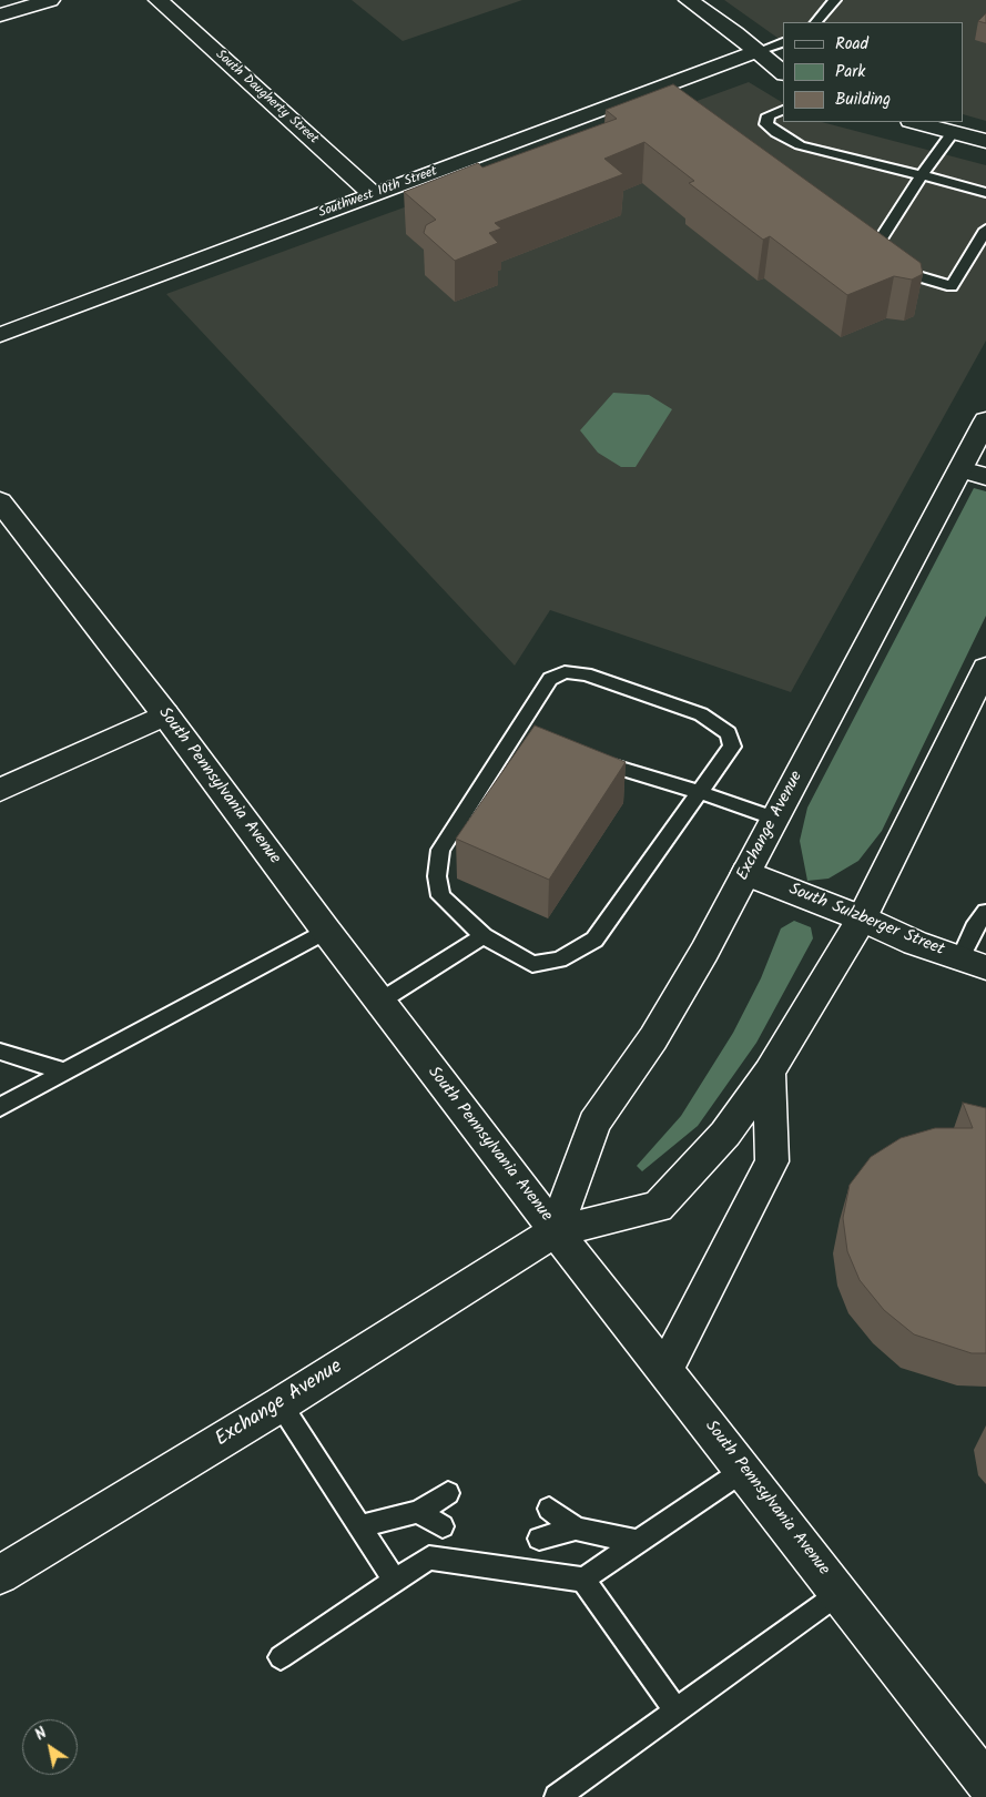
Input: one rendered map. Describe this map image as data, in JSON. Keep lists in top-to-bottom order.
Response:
{
  "streets": {
    "main road": [
      "South Daugherty Street",
      "Southwest 10th Street",
      "South Pennsylvania Avenue",
      "Exchange Avenue",
      "South Sulzberger Street"
    ]
  },
  "crossings": [
    ["South Daugherty Street", "Southwest 10th Street"],
    ["South Pennsylvania Avenue", "Exchange Avenue"],
    ["Exchange Avenue", "South Sulzberger Street"]
  ],
  "legend": ["Road", "Park", "Building"],
  "north": "top left"
}
